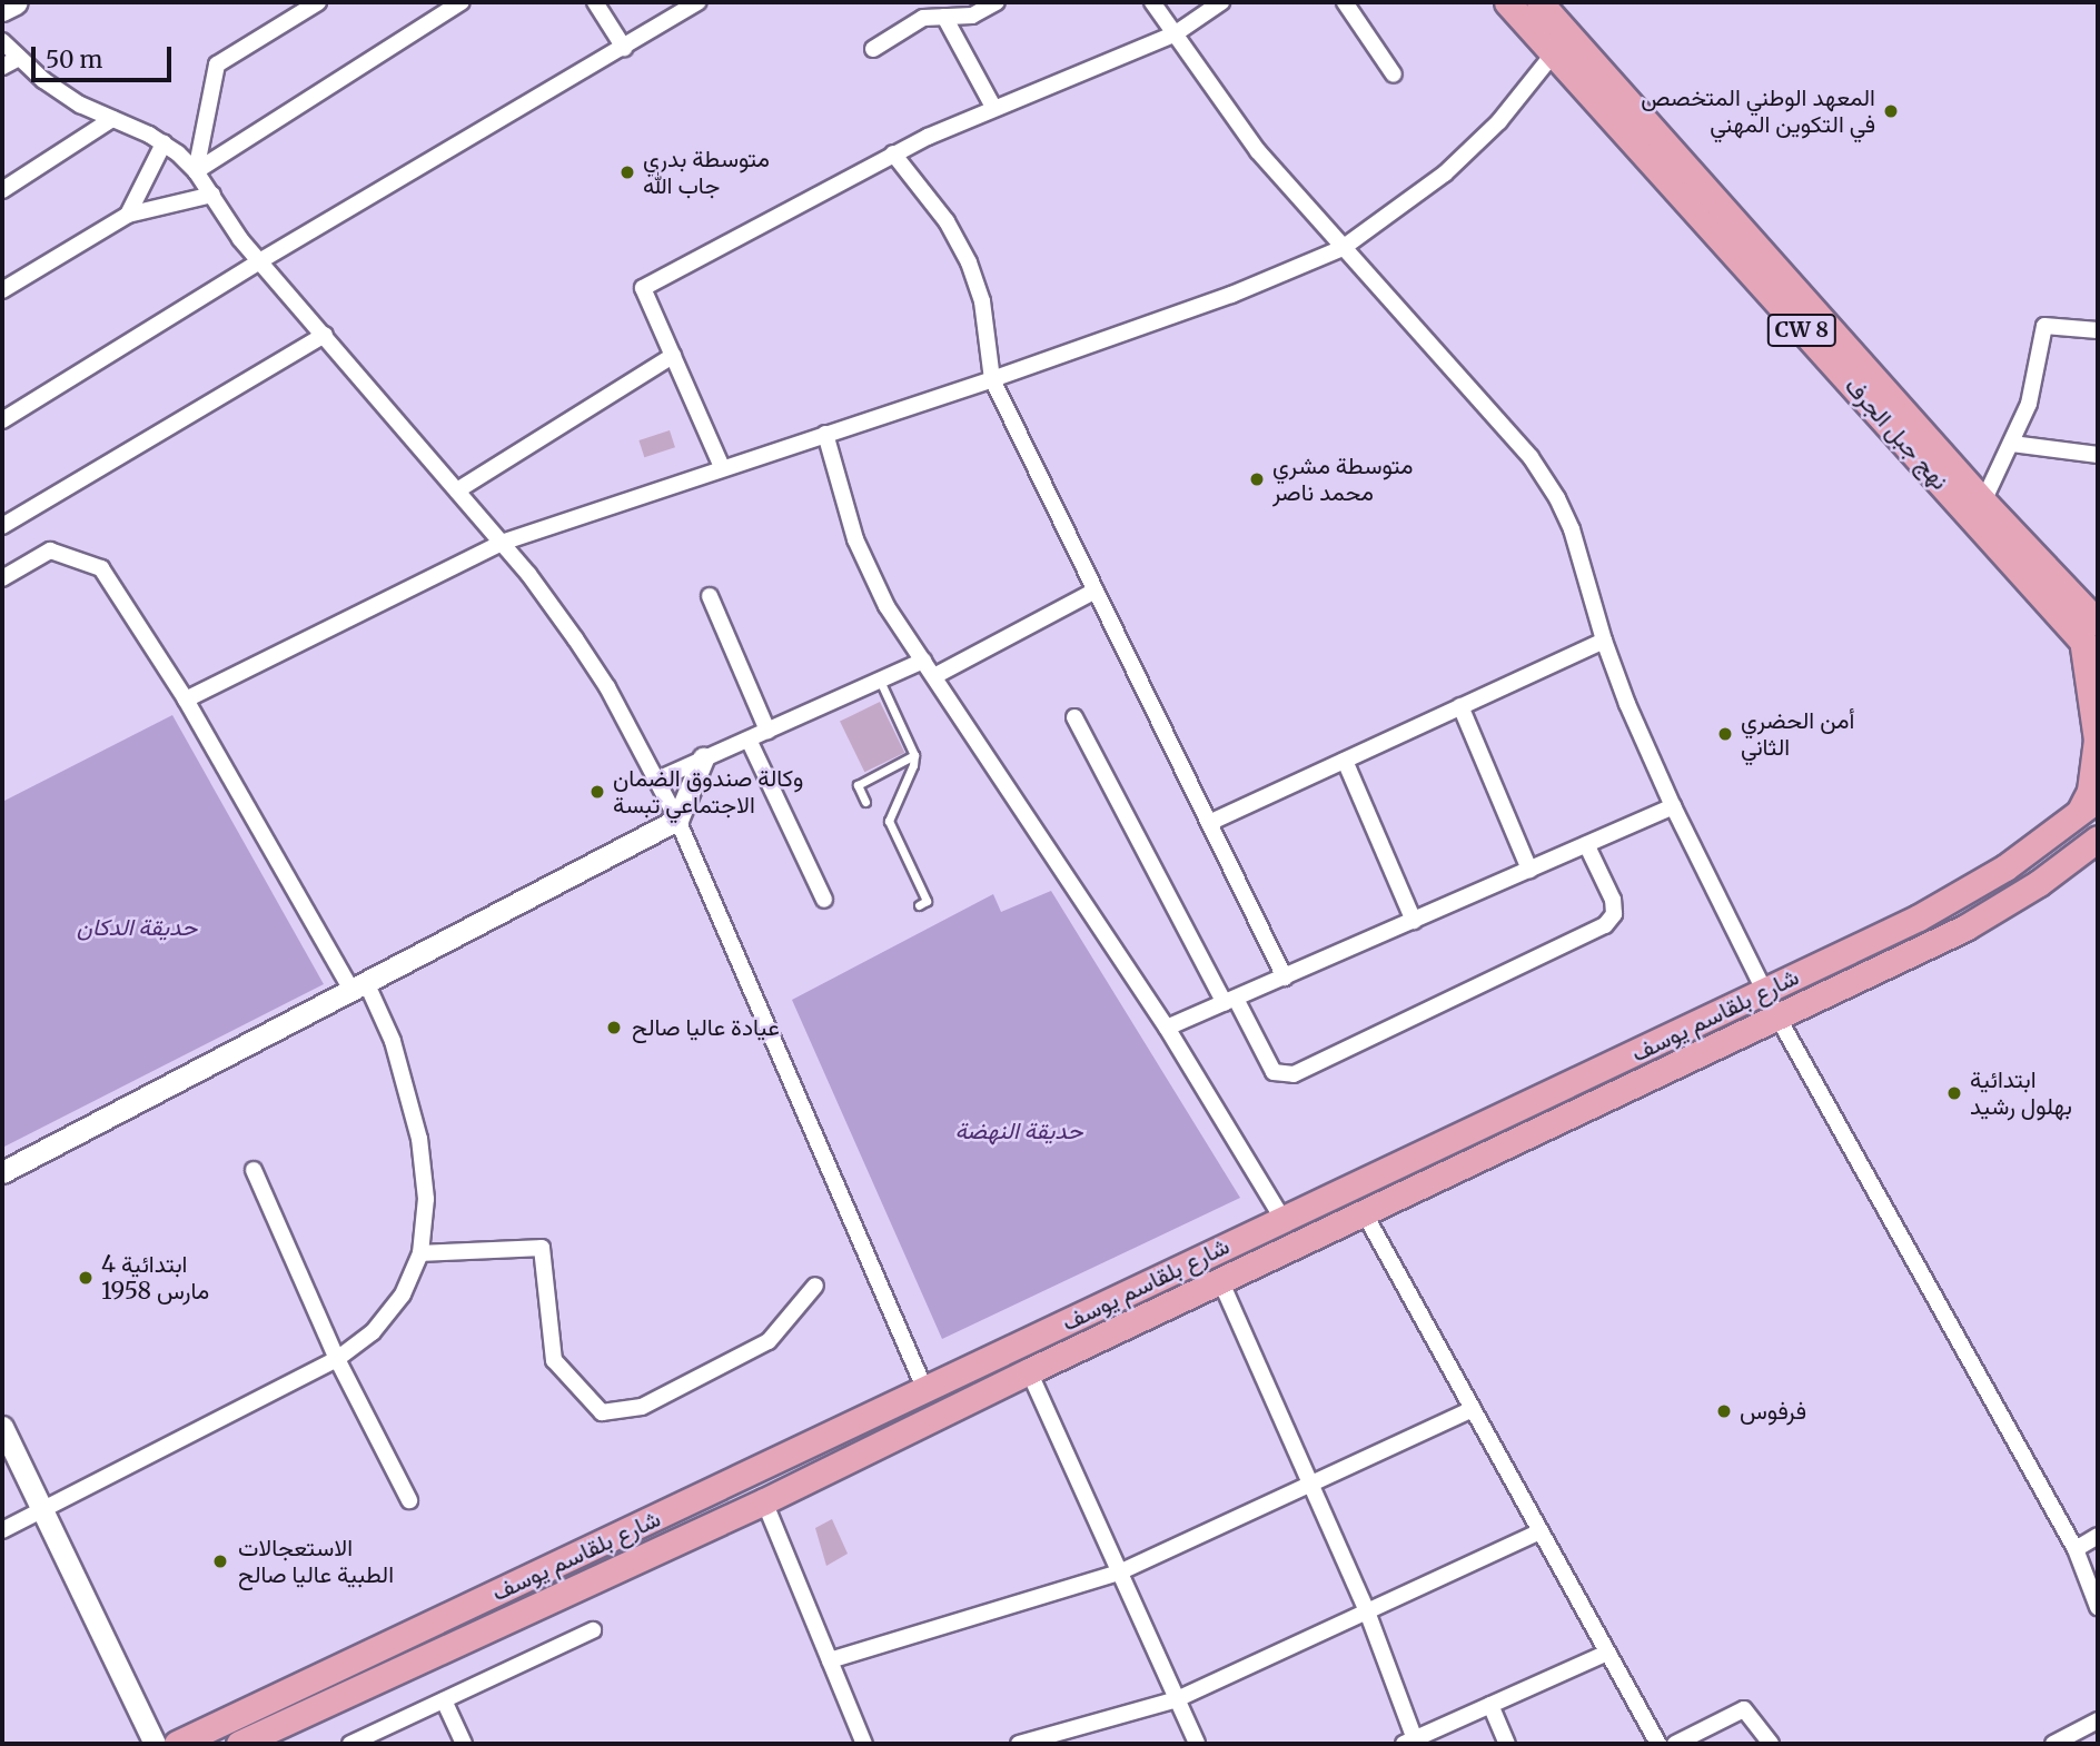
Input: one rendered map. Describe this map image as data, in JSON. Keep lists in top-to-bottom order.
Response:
{
  "streets": {
    "main road": ["CW 8", "نهج جبل الجرف", "شارع بلقاسم يوسف"]
  },
  "parks": ["حديقة الدكان", "حديقة النهضة"],
  "places": [
    "المعهد الوطني المتخصص في التكوين المهني",
    "متوسطة بدري جاب الله",
    "متوسطة مشري محمد ناصر",
    "أمن الحضري الثاني",
    "وكالة صندوق الضمان الاجتماعي تبسة",
    "عيادة عاليا صالح",
    "ابتدائية بهلول رشيد",
    "ابتدائية 4 مارس 1958",
    "فرفوس",
    "الاستعجالات الطبية عاليا صالح"
  ],
  "scale_bar": "50 m"
}
